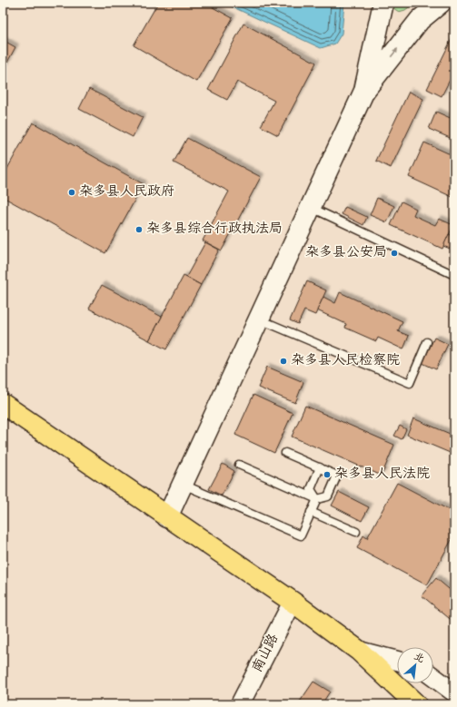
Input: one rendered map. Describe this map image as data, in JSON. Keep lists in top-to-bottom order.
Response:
{
  "streets": {
    "street": ["南山路"]
  },
  "places": [
    "杂多县人民政府",
    "杂多县综合行政执法局",
    "杂多县公安局",
    "杂多县人民检察院",
    "杂多县人民法院"
  ],
  "north": "top right"
}
